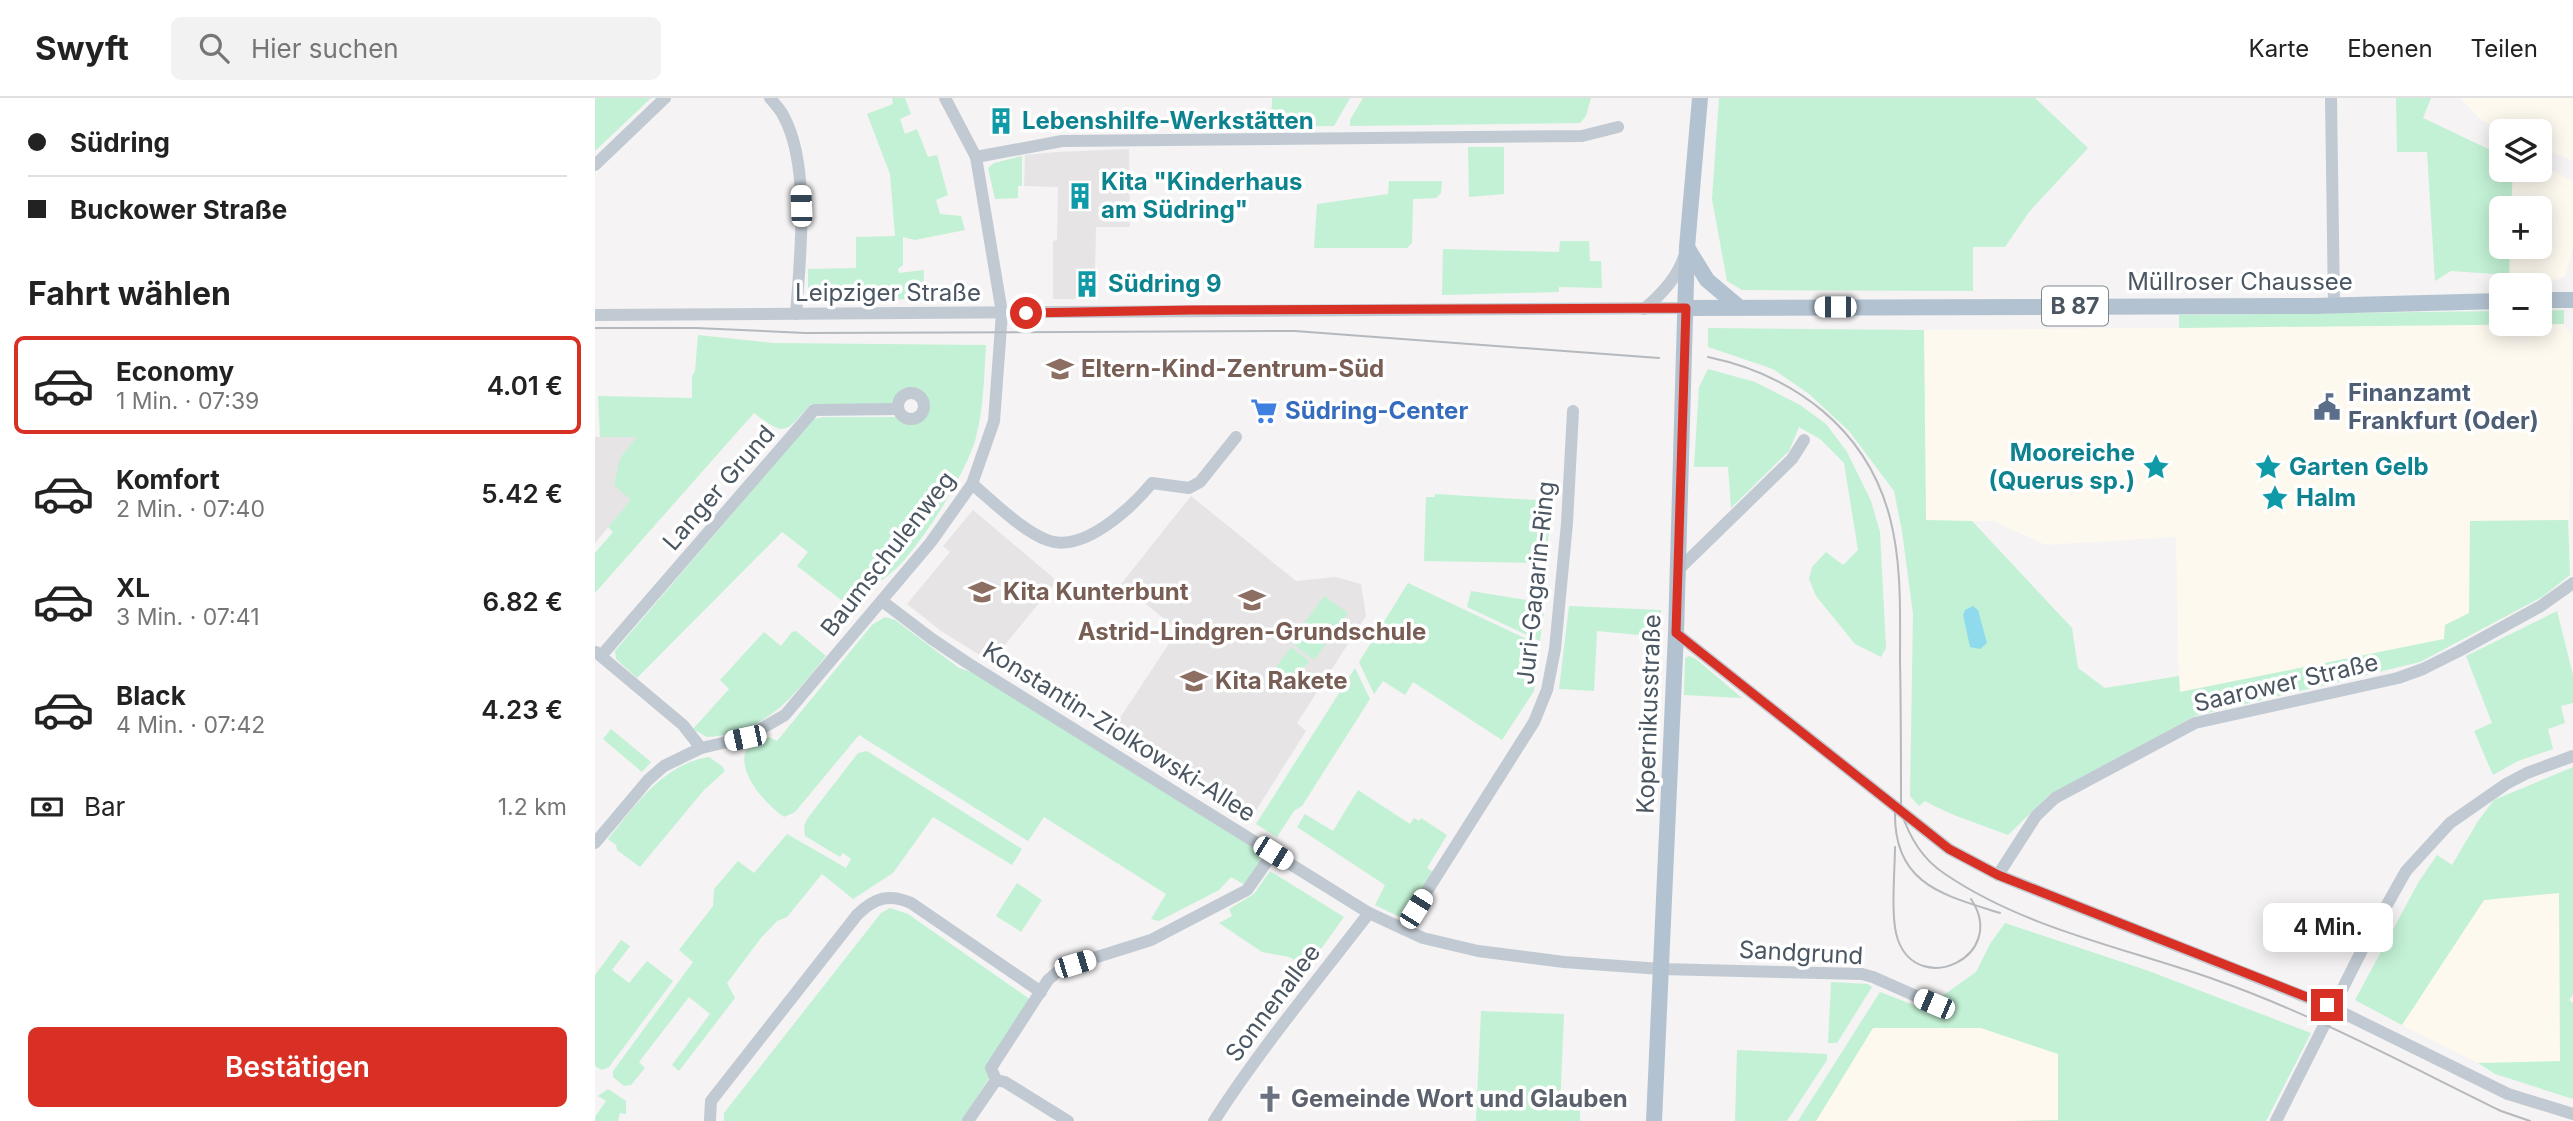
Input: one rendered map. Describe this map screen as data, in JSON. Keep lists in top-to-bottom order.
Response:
{
  "streets": {
    "main road": ["Müllroser Chaussee", "B 87", "Kopernikusstraße"],
    "street": [
      "Leipziger Straße",
      "Langer Grund",
      "Baumschulenweg",
      "Juri-Gagarin-Ring",
      "Saarower Straße",
      "Konstantin-Ziolkowski-Allee",
      "Sandgrund",
      "Sonnenallee"
    ]
  },
  "crossings": [
    ["Müllroser Chaussee", "Leipziger Straße"],
    ["Müllroser Chaussee", "Kopernikusstraße"],
    ["Leipziger Straße", "Baumschulenweg"],
    ["Leipziger Straße", "Kopernikusstraße"],
    ["Langer Grund", "Baumschulenweg"],
    ["Baumschulenweg", "Konstantin-Ziolkowski-Allee"],
    ["Juri-Gagarin-Ring", "Konstantin-Ziolkowski-Allee"],
    ["Kopernikusstraße", "Konstantin-Ziolkowski-Allee"],
    ["Kopernikusstraße", "Sandgrund"],
    ["Konstantin-Ziolkowski-Allee", "Sandgrund"],
    ["Konstantin-Ziolkowski-Allee", "Sonnenallee"]
  ],
  "places": {
    "building": ["Lebenshilfe-Werkstätten", "Kita \"Kinderhaus am Südring\"", "Südring 9"],
    "school or university": [
      "Eltern-Kind-Zentrum-Süd",
      "Kita Kunterbunt",
      "Astrid-Lindgren-Grundschule",
      "Kita Rakete"
    ],
    "public building": ["Finanzamt Frankfurt (Oder)"],
    "supermarket": ["Südring-Center"],
    "place": ["Mooreiche (Querus sp.)", "Garten Gelb", "Halm"],
    "church": ["Gemeinde Wort und Glauben"]
  },
  "page": {
    "header": "Swyft",
    "search": "Hier suchen",
    "nav": ["Karte", "Ebenen", "Teilen"],
    "banner": ["Südring", "Buckower Straße"],
    "map_buttons": ["+", "−"],
    "heading": "Fahrt wählen",
    "list": [
      {
        "name": "Economy",
        "note": "1 Min. · 07:39",
        "value": "4.01 €"
      },
      {
        "name": "Komfort",
        "note": "2 Min. · 07:40",
        "value": "5.42 €"
      },
      {
        "name": "XL",
        "note": "3 Min. · 07:41",
        "value": "6.82 €"
      },
      {
        "name": "Black",
        "note": "4 Min. · 07:42",
        "value": "4.23 €"
      }
    ],
    "pay": ["Bar", "1.2 km"],
    "bubble": "4 Min.",
    "buttons": "Bestätigen"
  }
}
